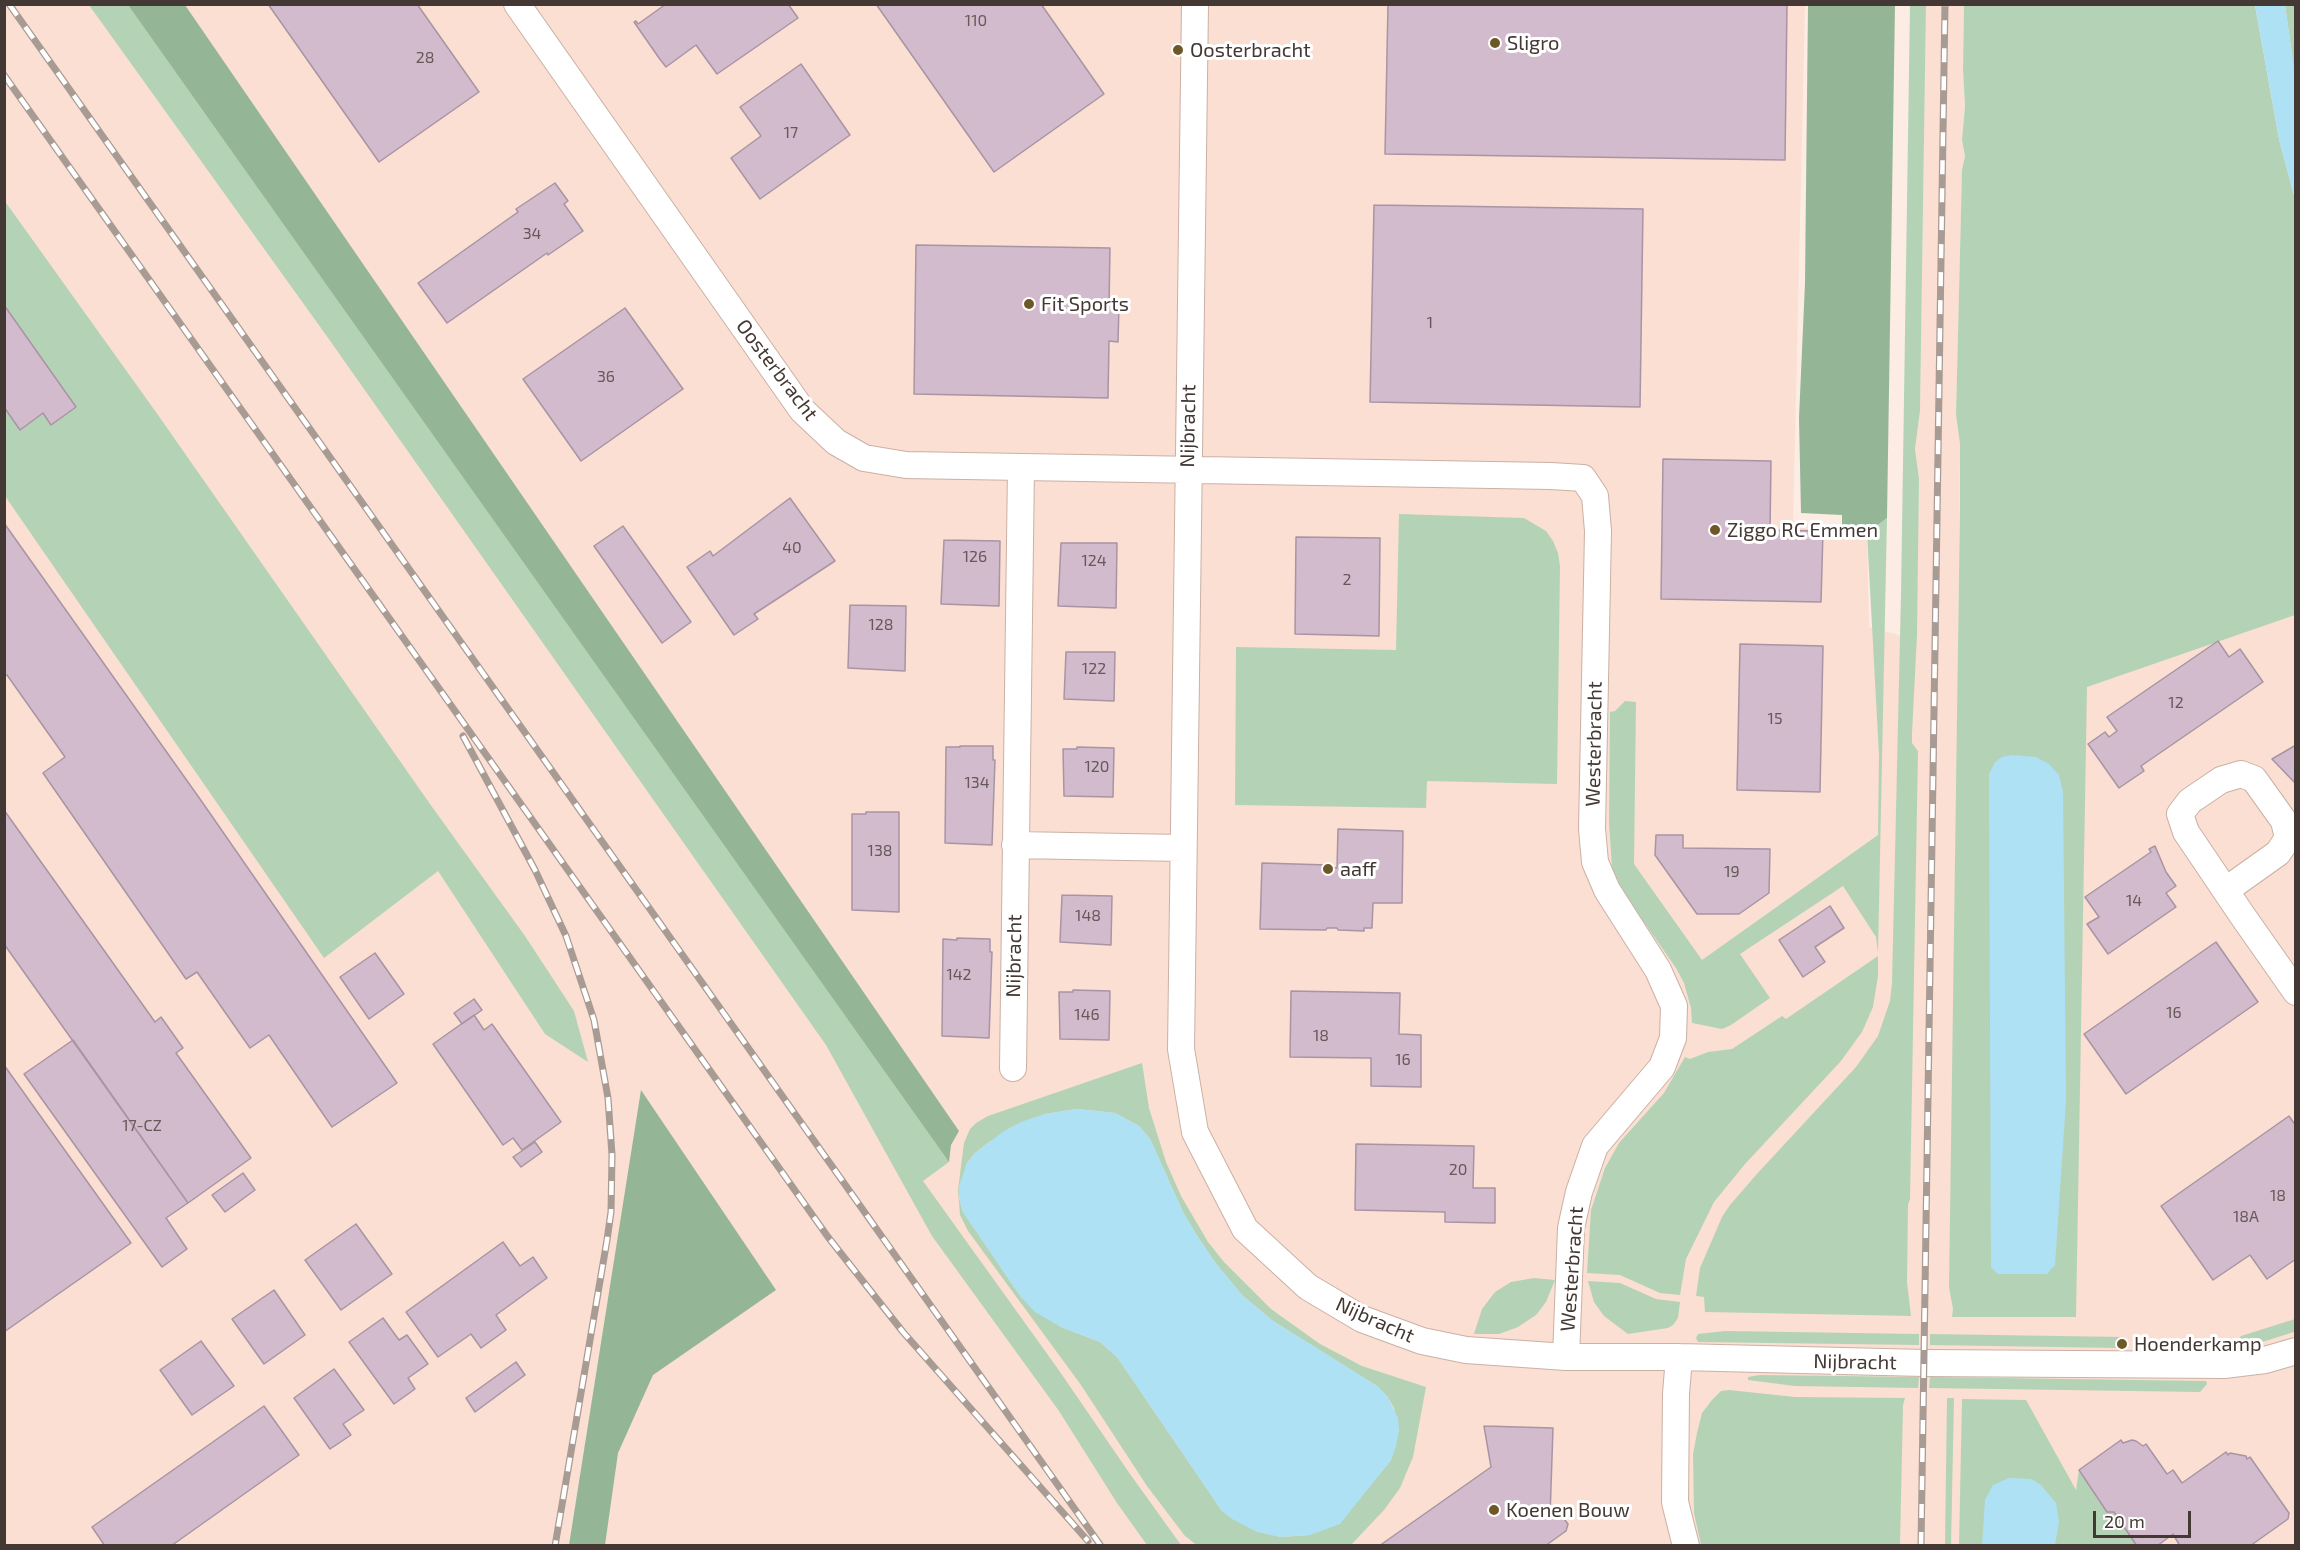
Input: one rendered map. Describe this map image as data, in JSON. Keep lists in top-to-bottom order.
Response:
{
  "streets": {
    "street": ["Oosterbracht", "Nijbracht", "Westerbracht"]
  },
  "crossings": [
    ["Oosterbracht", "Nijbracht"],
    ["Oosterbracht", "Westerbracht"],
    ["Nijbracht", "Westerbracht"]
  ],
  "places": [
    "Sligro",
    "Oosterbracht",
    "Fit Sports",
    "Ziggo RC Emmen",
    "aaff",
    "Hoenderkamp",
    "Koenen Bouw"
  ],
  "house_numbers": [
    "110",
    "28",
    "17",
    "34",
    "1",
    "36",
    "40",
    "126",
    "124",
    "2",
    "128",
    "122",
    "12",
    "15",
    "120",
    "134",
    "138",
    "19",
    "14",
    "148",
    "142",
    "16",
    "146",
    "18",
    "16",
    "17-CZ",
    "20",
    "18",
    "18A"
  ],
  "scale_bar": "20 m"
}
